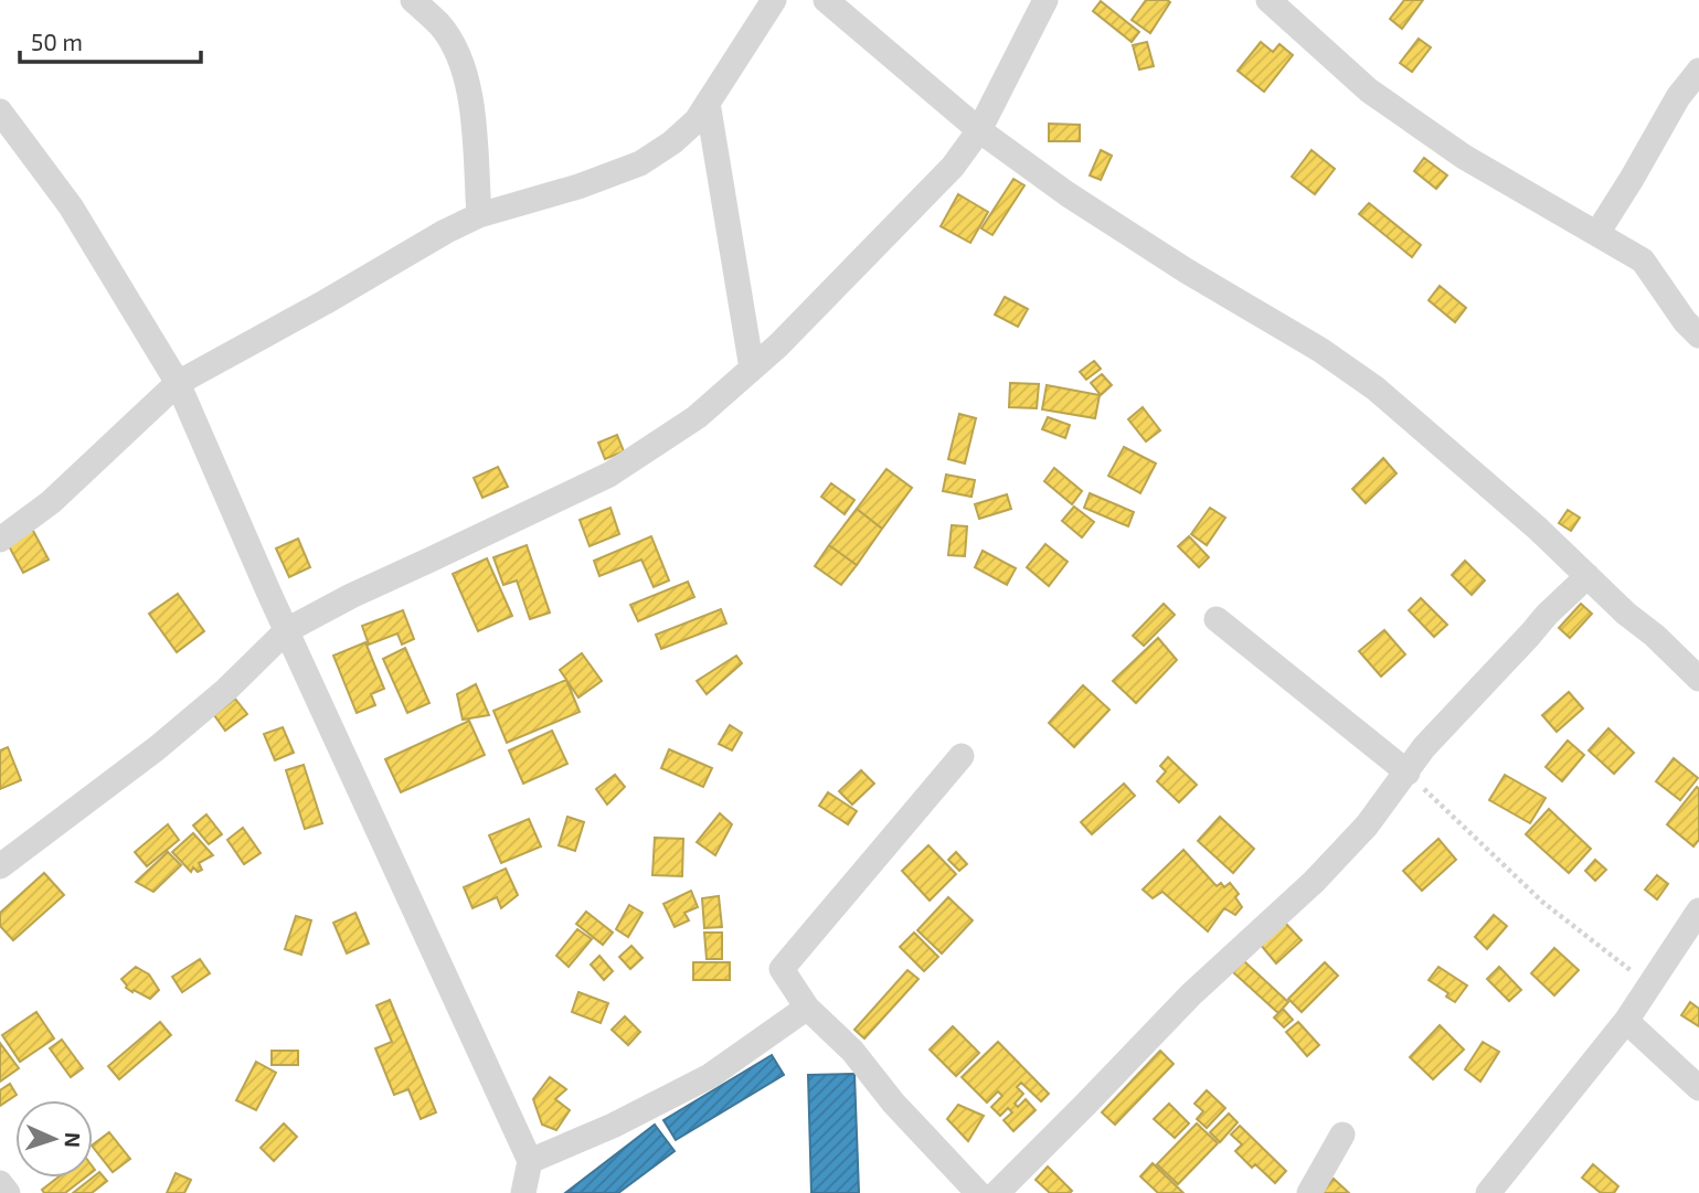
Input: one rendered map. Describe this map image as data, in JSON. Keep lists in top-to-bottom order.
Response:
{
  "scale_bar": "50 m",
  "north": "right"
}
